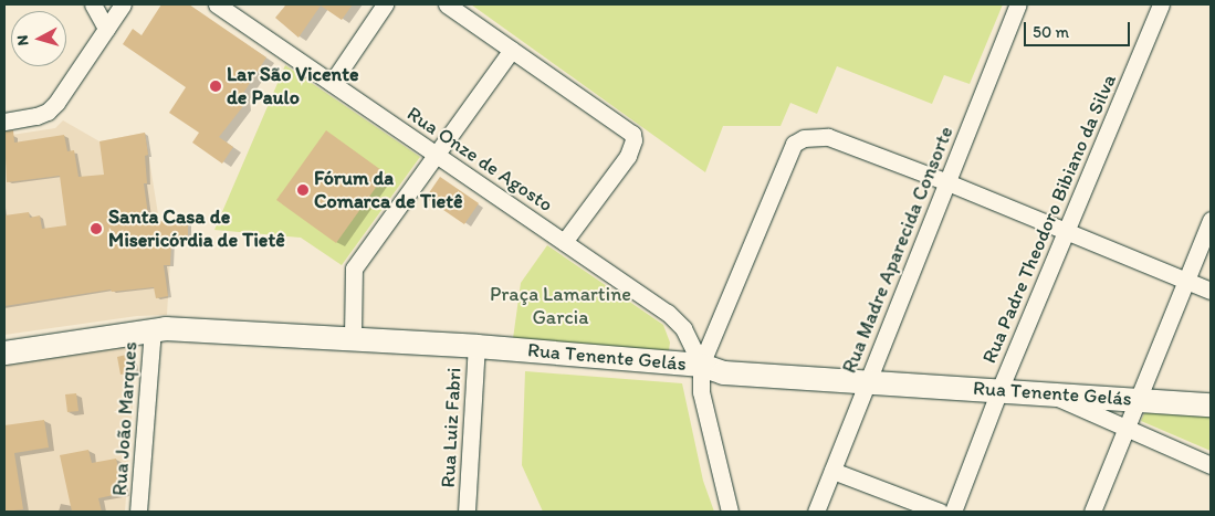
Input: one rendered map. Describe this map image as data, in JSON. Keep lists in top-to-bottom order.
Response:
{
  "streets": {
    "street": [
      "Rua Onze de Agosto",
      "Rua Padre Theodoro Bibiano da Silva",
      "Rua Madre Aparecida Consorte",
      "Rua Tenente Gelás",
      "Rua João Marques",
      "Rua Luiz Fabri"
    ]
  },
  "crossings": [
    ["Rua Onze de Agosto", "Rua Tenente Gelás"],
    ["Rua Padre Theodoro Bibiano da Silva", "Rua Tenente Gelás"],
    ["Rua Madre Aparecida Consorte", "Rua Tenente Gelás"],
    ["Rua Tenente Gelás", "Rua João Marques"],
    ["Rua Tenente Gelás", "Rua Luiz Fabri"]
  ],
  "parks": ["Praça Lamartine Garcia"],
  "places": ["Lar São Vicente de Paulo", "Fórum da Comarca de Tietê", "Santa Casa de Misericórdia de Tietê"],
  "scale_bar": "50 m",
  "north": "left"
}
